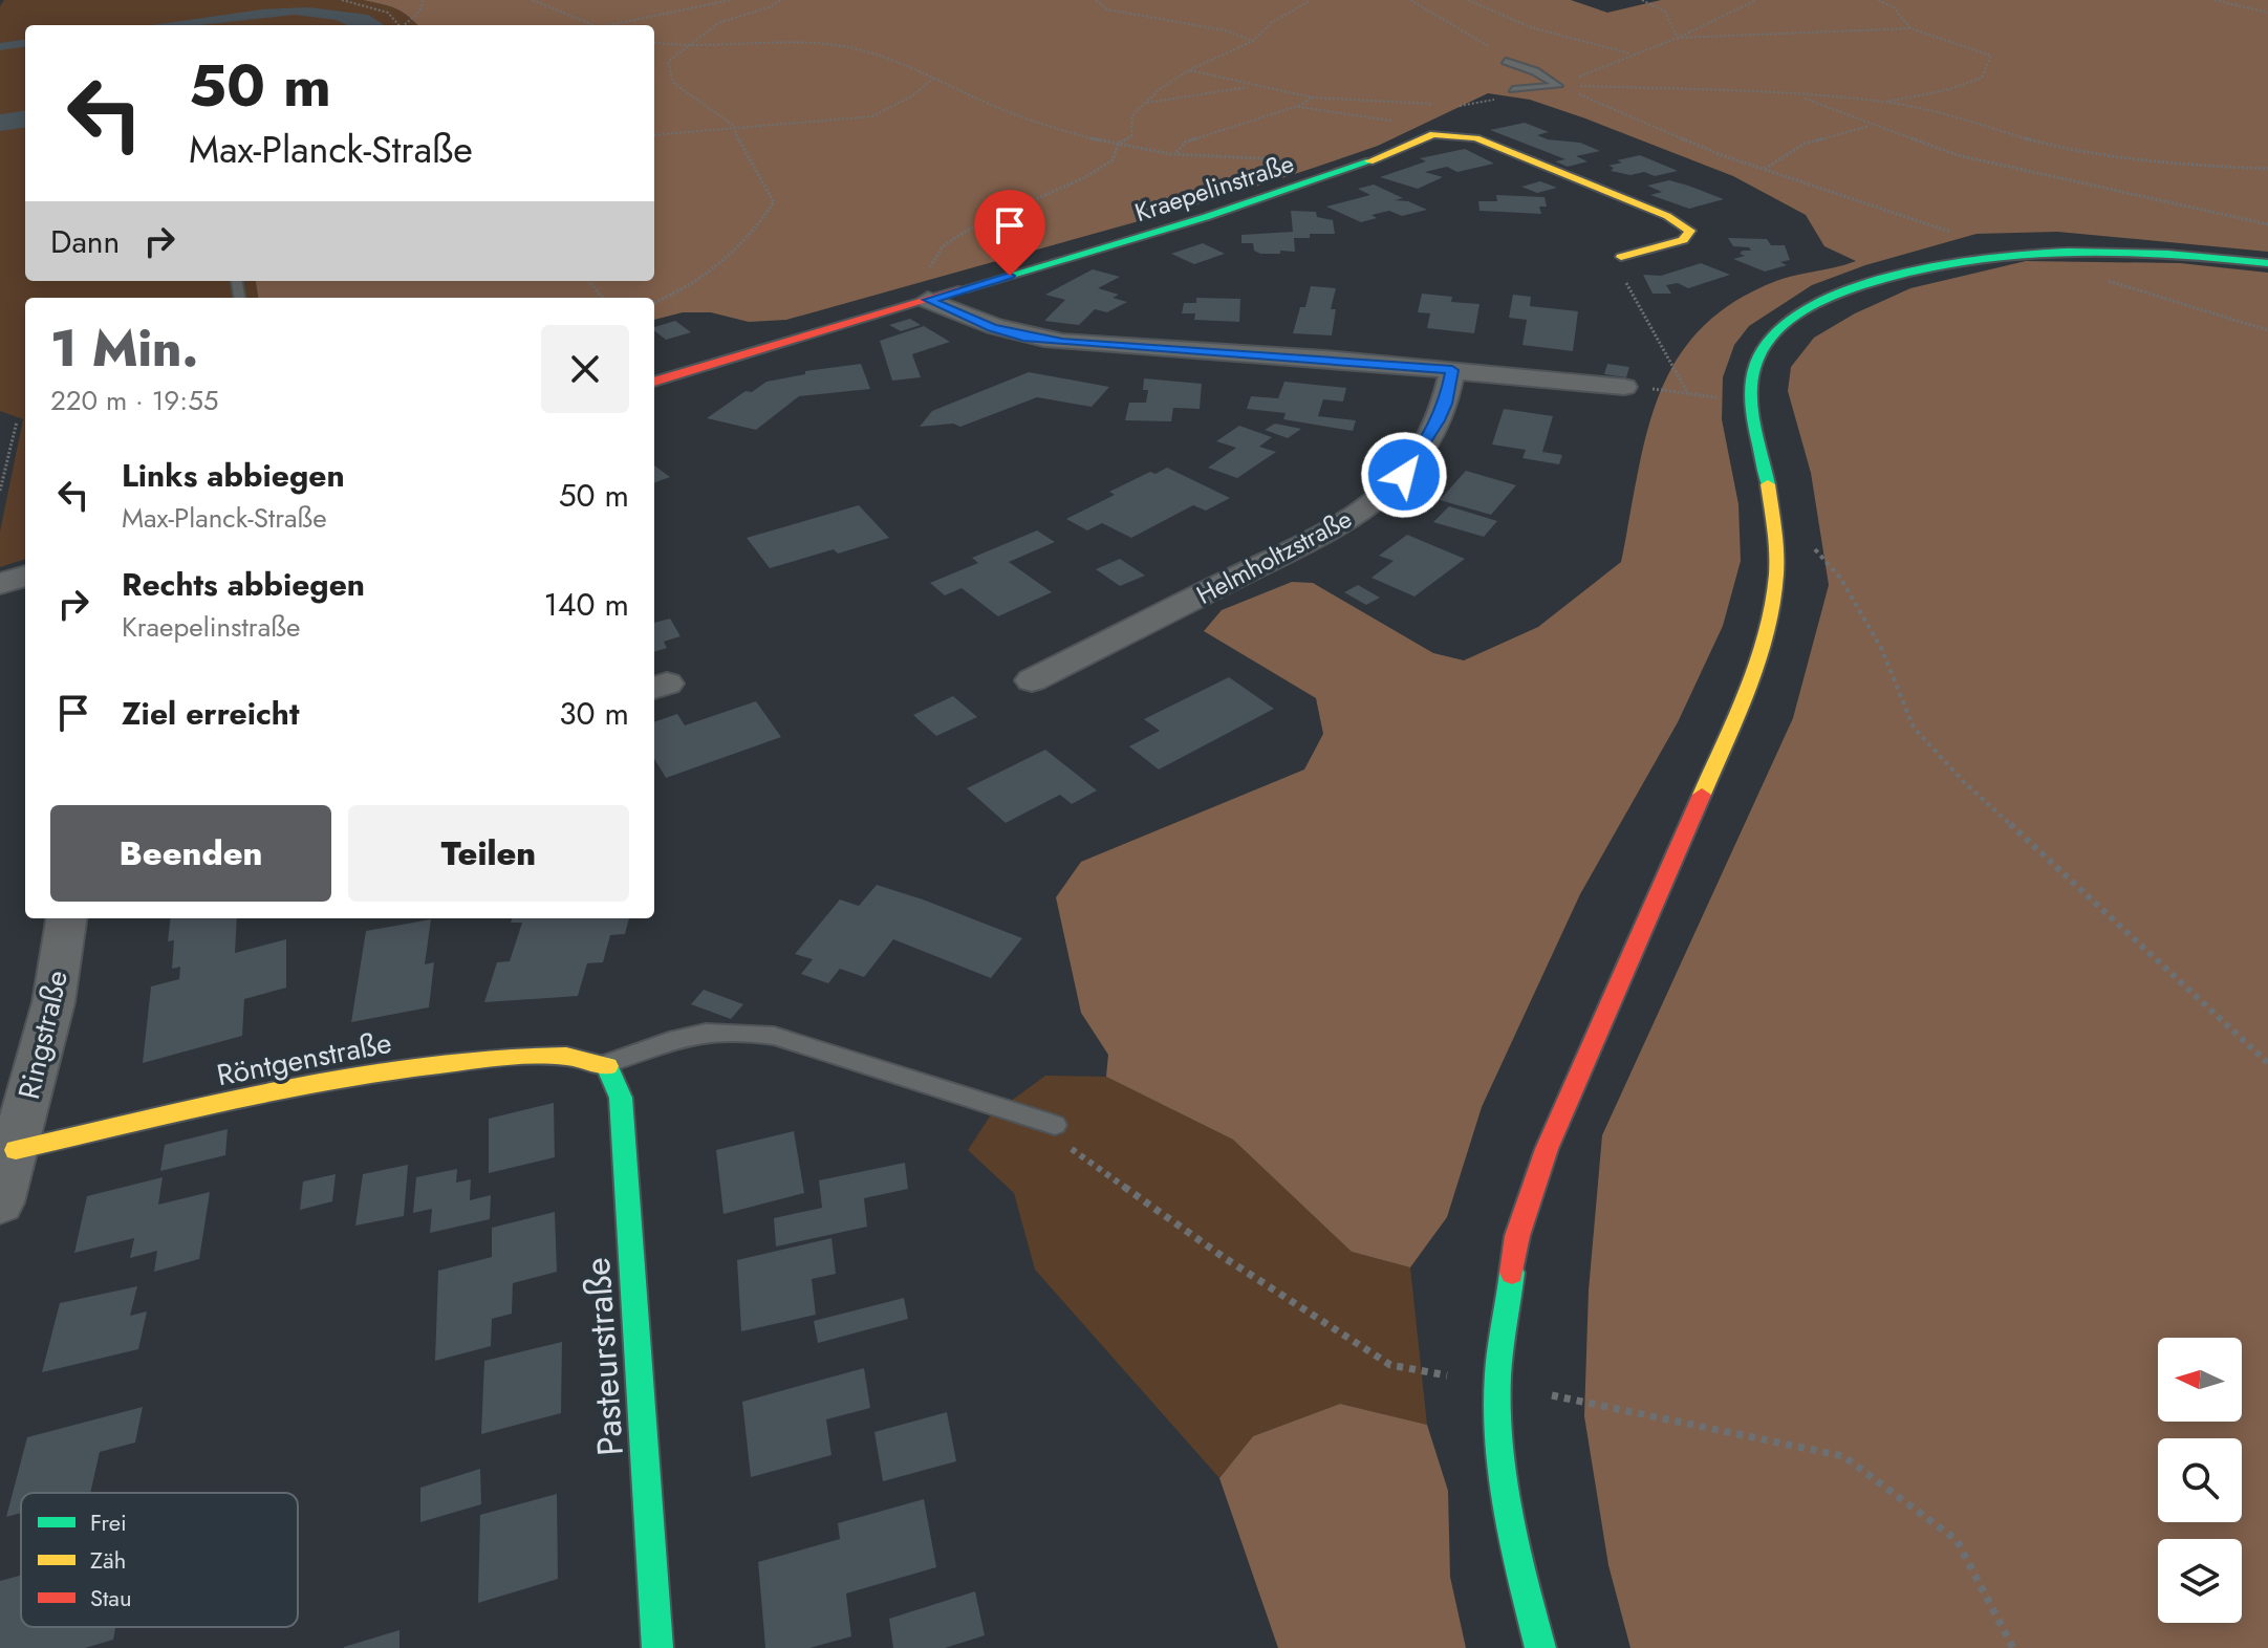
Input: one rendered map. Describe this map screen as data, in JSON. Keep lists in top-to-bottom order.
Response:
{
  "streets": {
    "street": [
      "Kraepelinstraße",
      "Helmholtzstraße",
      "Ringstraße",
      "Röntgenstraße",
      "Pasteurstraße"
    ]
  },
  "crossings": [
    ["Ringstraße", "Röntgenstraße"],
    ["Röntgenstraße", "Pasteurstraße"]
  ],
  "legend": ["Frei", "Zäh", "Stau"],
  "north": "left",
  "page": {
    "turn": ["50 m", "Max-Planck-Straße"],
    "then": "Dann",
    "heading": ["1 Min.", "220 m · 19:55"],
    "list": [
      {
        "name": "Links abbiegen",
        "note": "Max-Planck-Straße",
        "value": "50 m"
      },
      {
        "name": "Rechts abbiegen",
        "note": "Kraepelinstraße",
        "value": "140 m"
      },
      {
        "name": "Ziel erreicht",
        "value": "30 m"
      }
    ],
    "buttons": ["Beenden", "Teilen"]
  }
}
